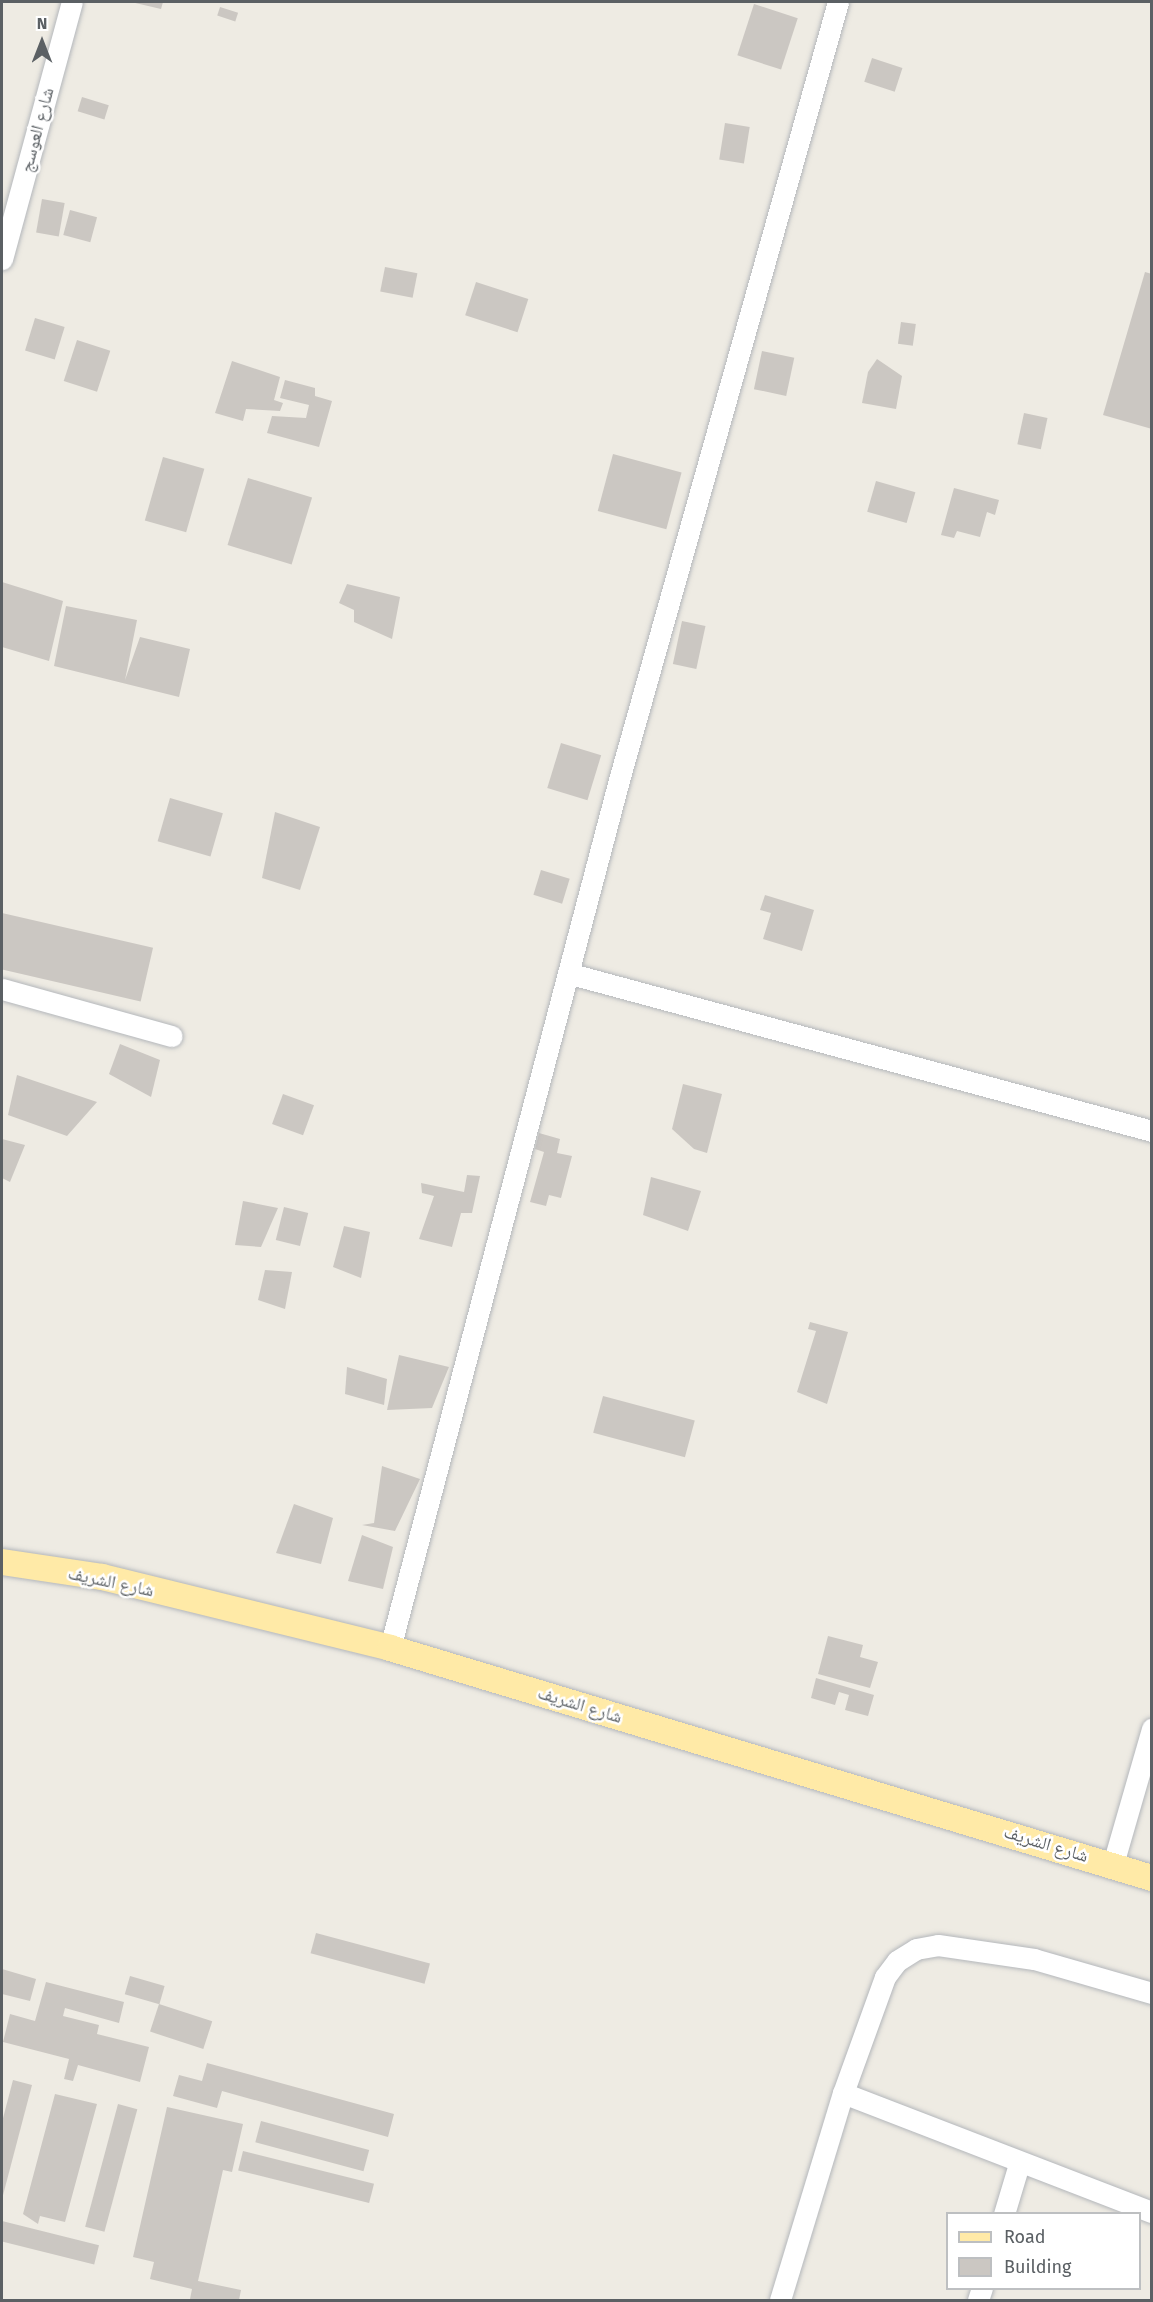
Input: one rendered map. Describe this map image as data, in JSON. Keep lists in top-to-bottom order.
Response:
{
  "streets": {
    "main road": ["شارع الشريف"],
    "street": ["شارع العوسج"]
  },
  "legend": ["Road", "Building"],
  "north": "top"
}
